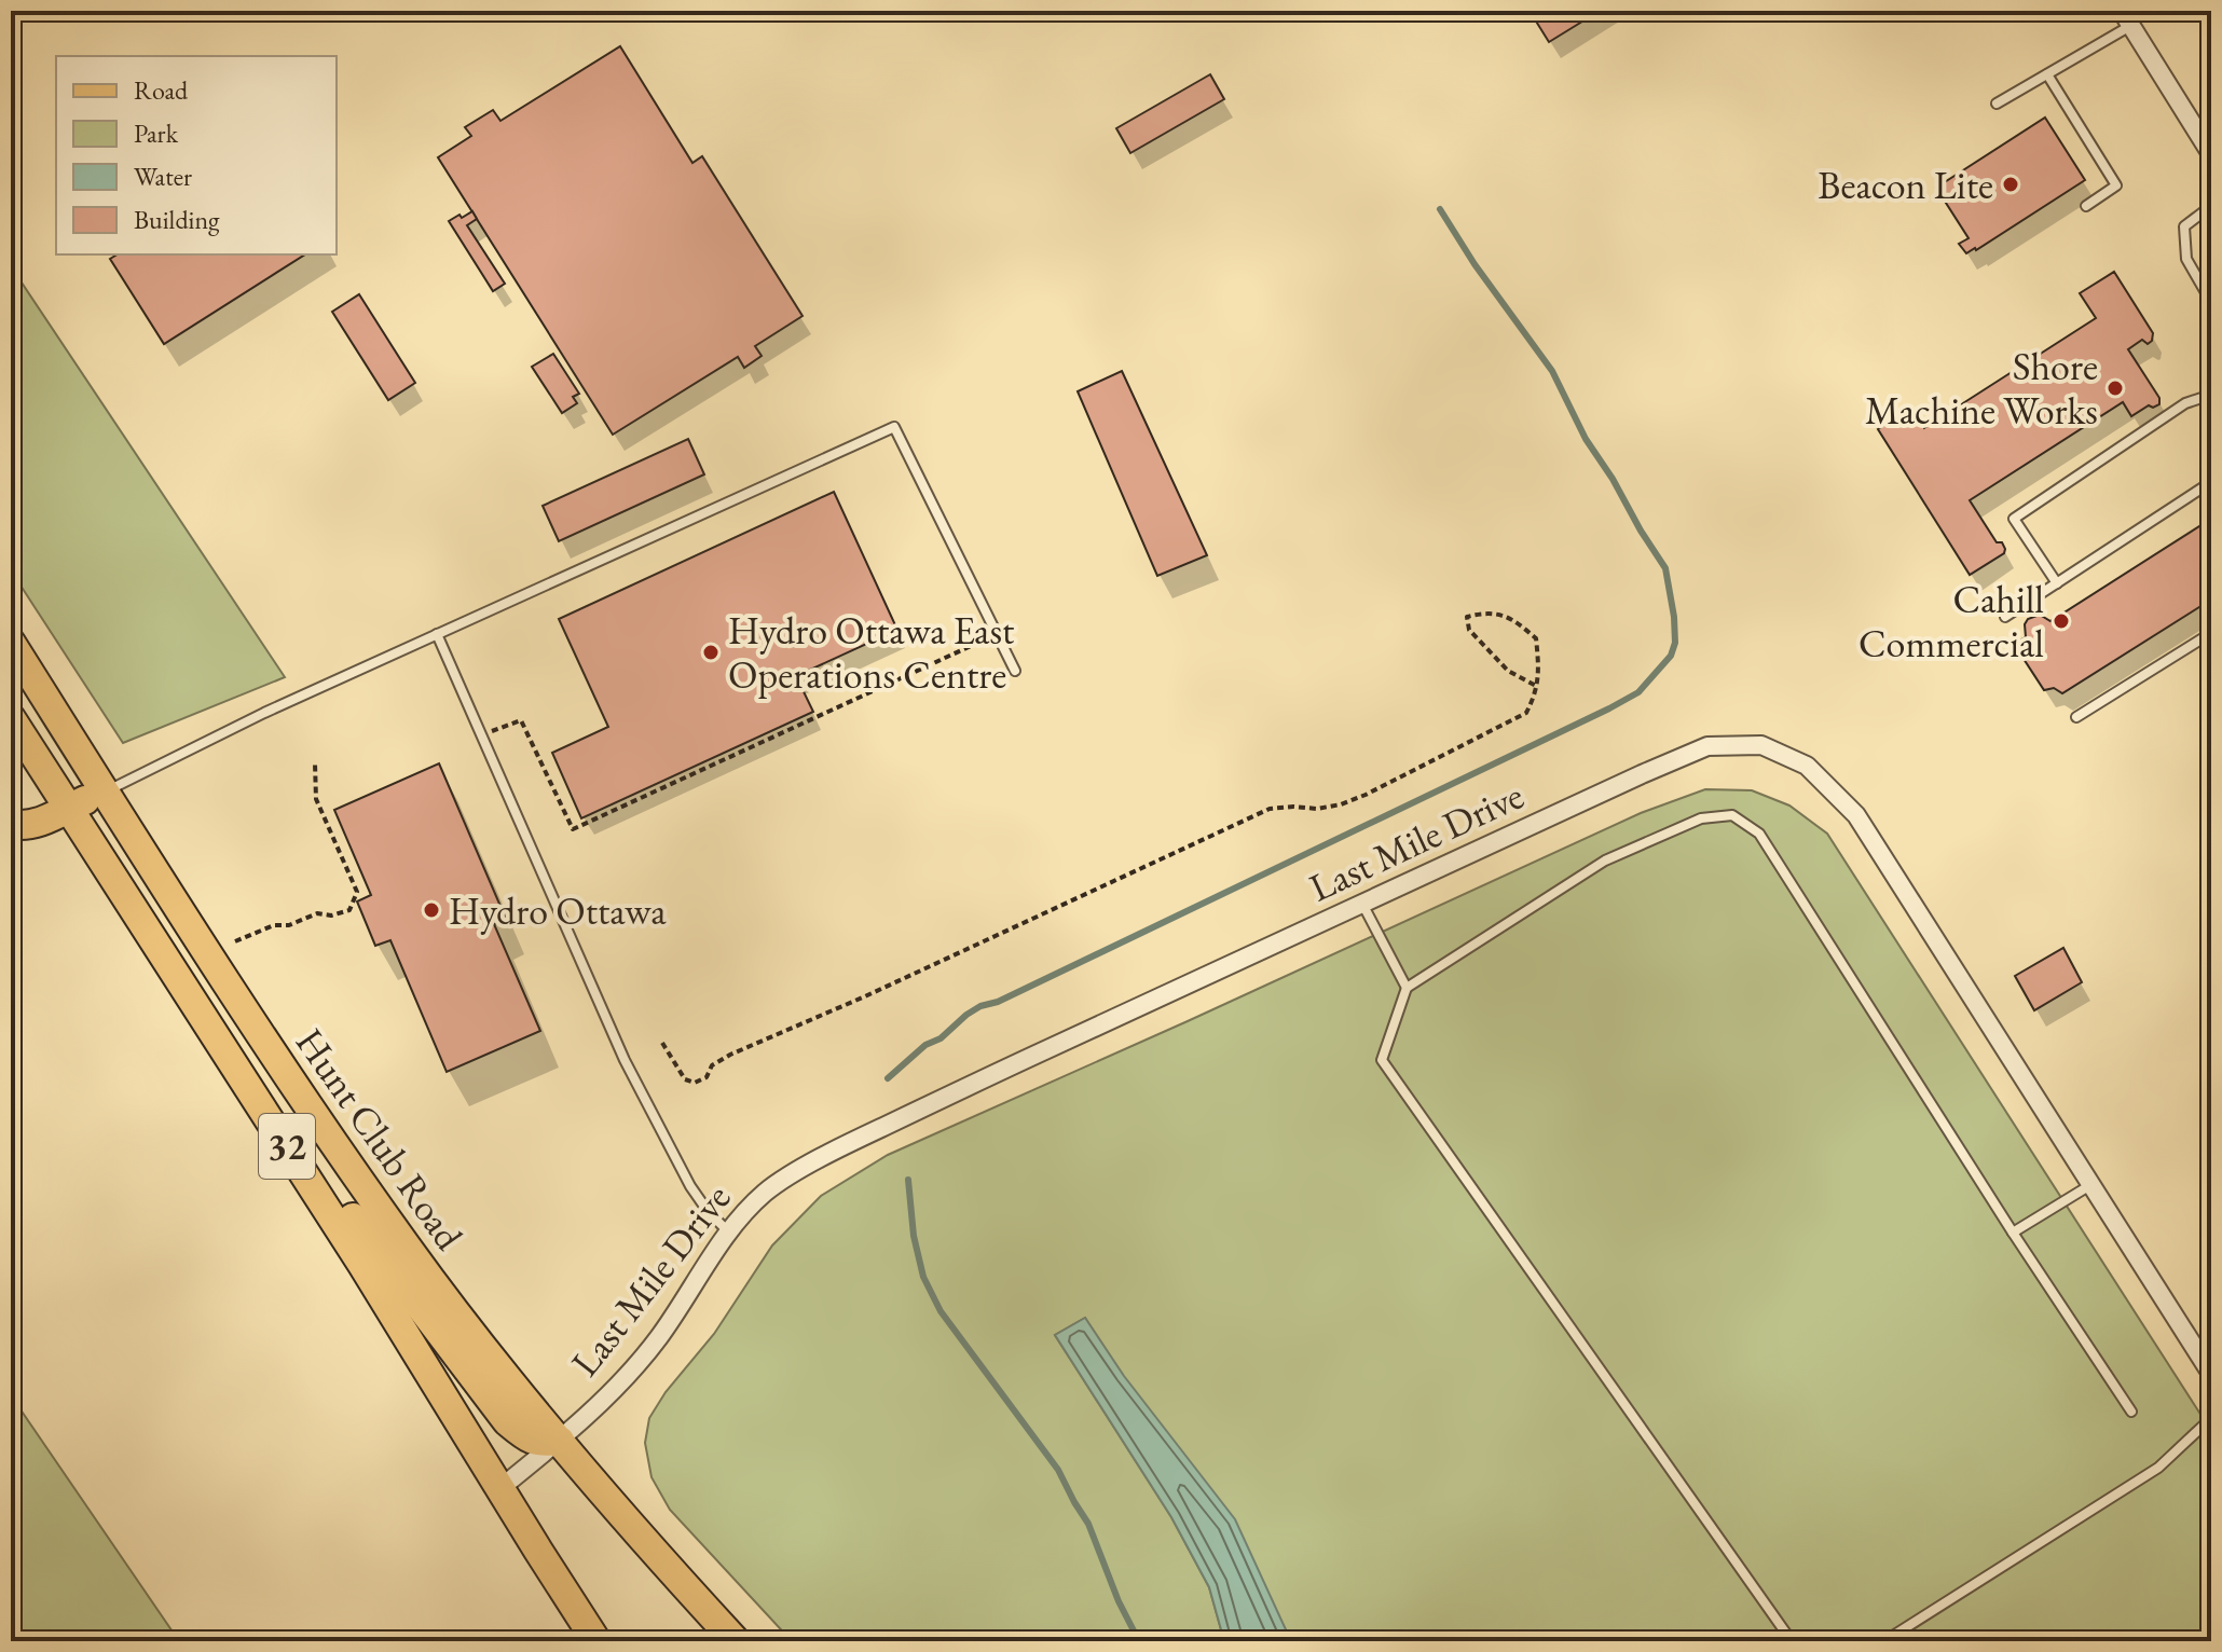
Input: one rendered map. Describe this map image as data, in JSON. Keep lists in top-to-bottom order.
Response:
{
  "streets": {
    "main road": ["Hunt Club Road", "32"],
    "street": ["Last Mile Drive"]
  },
  "crossings": [
    ["Last Mile Drive", "Hunt Club Road"]
  ],
  "places": [
    "Beacon Lite",
    "Shore Machine Works",
    "Cahill Commercial",
    "Hydro Ottawa East Operations Centre",
    "Hydro Ottawa"
  ],
  "legend": [
    "Road",
    "Park",
    "Water",
    "Building"
  ]
}
